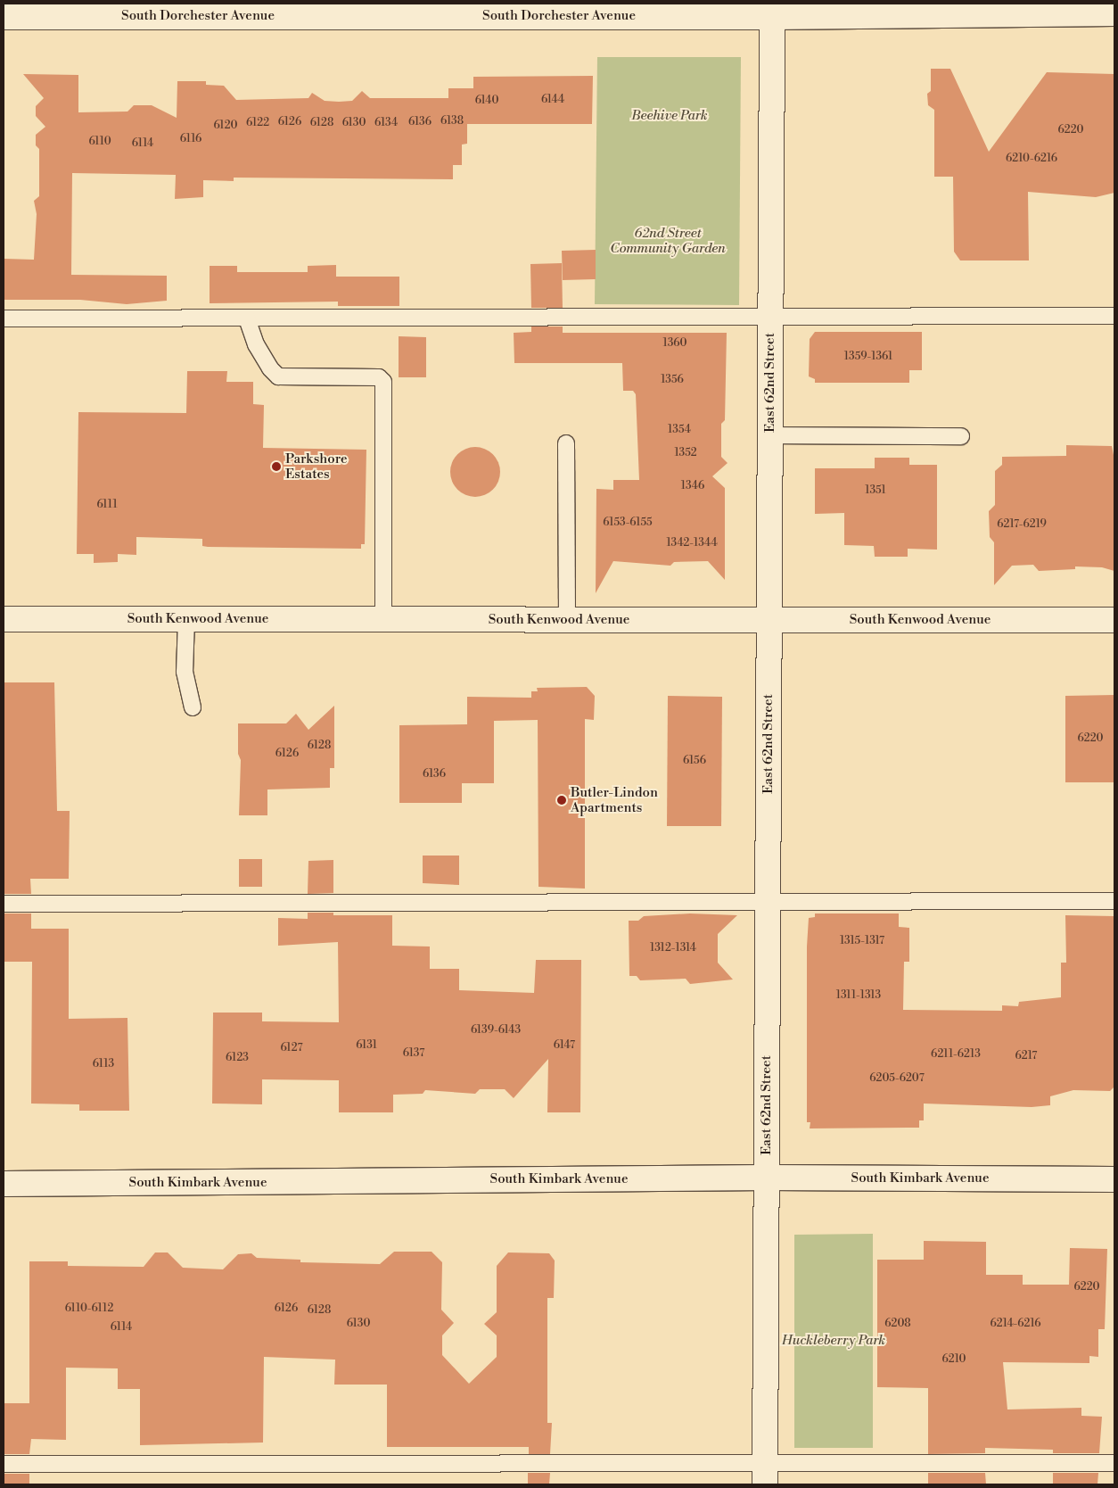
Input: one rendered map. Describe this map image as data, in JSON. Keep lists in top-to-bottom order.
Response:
{
  "streets": {
    "street": [
      "South Dorchester Avenue",
      "East 62nd Street",
      "South Kenwood Avenue",
      "South Kimbark Avenue"
    ]
  },
  "crossings": [
    ["South Dorchester Avenue", "East 62nd Street"],
    ["East 62nd Street", "South Kenwood Avenue"],
    ["East 62nd Street", "South Kimbark Avenue"]
  ],
  "parks": ["Beehive Park", "62nd Street Community Garden", "Huckleberry Park"],
  "places": ["Parkshore Estates", "Butler-Lindon Apartments"],
  "house_numbers": [
    "6144",
    "6140",
    "6138",
    "6126",
    "6136",
    "6122",
    "6128",
    "6130",
    "6134",
    "6120",
    "6220",
    "6116",
    "6110",
    "6114",
    "6210-6216",
    "1360",
    "1359-1361",
    "1356",
    "1354",
    "1352",
    "1346",
    "1351",
    "6111",
    "6153-6155",
    "6217-6219",
    "1342-1344",
    "6220",
    "6128",
    "6126",
    "6156",
    "6136",
    "1315-1317",
    "1312-1314",
    "1311-1313",
    "6139-6143",
    "6131",
    "6147",
    "6127",
    "6137",
    "6211-6213",
    "6217",
    "6123",
    "6113",
    "6205-6207",
    "6220",
    "6110-6112",
    "6126",
    "6128",
    "6130",
    "6208",
    "6214-6216",
    "6114",
    "6210"
  ]
}
